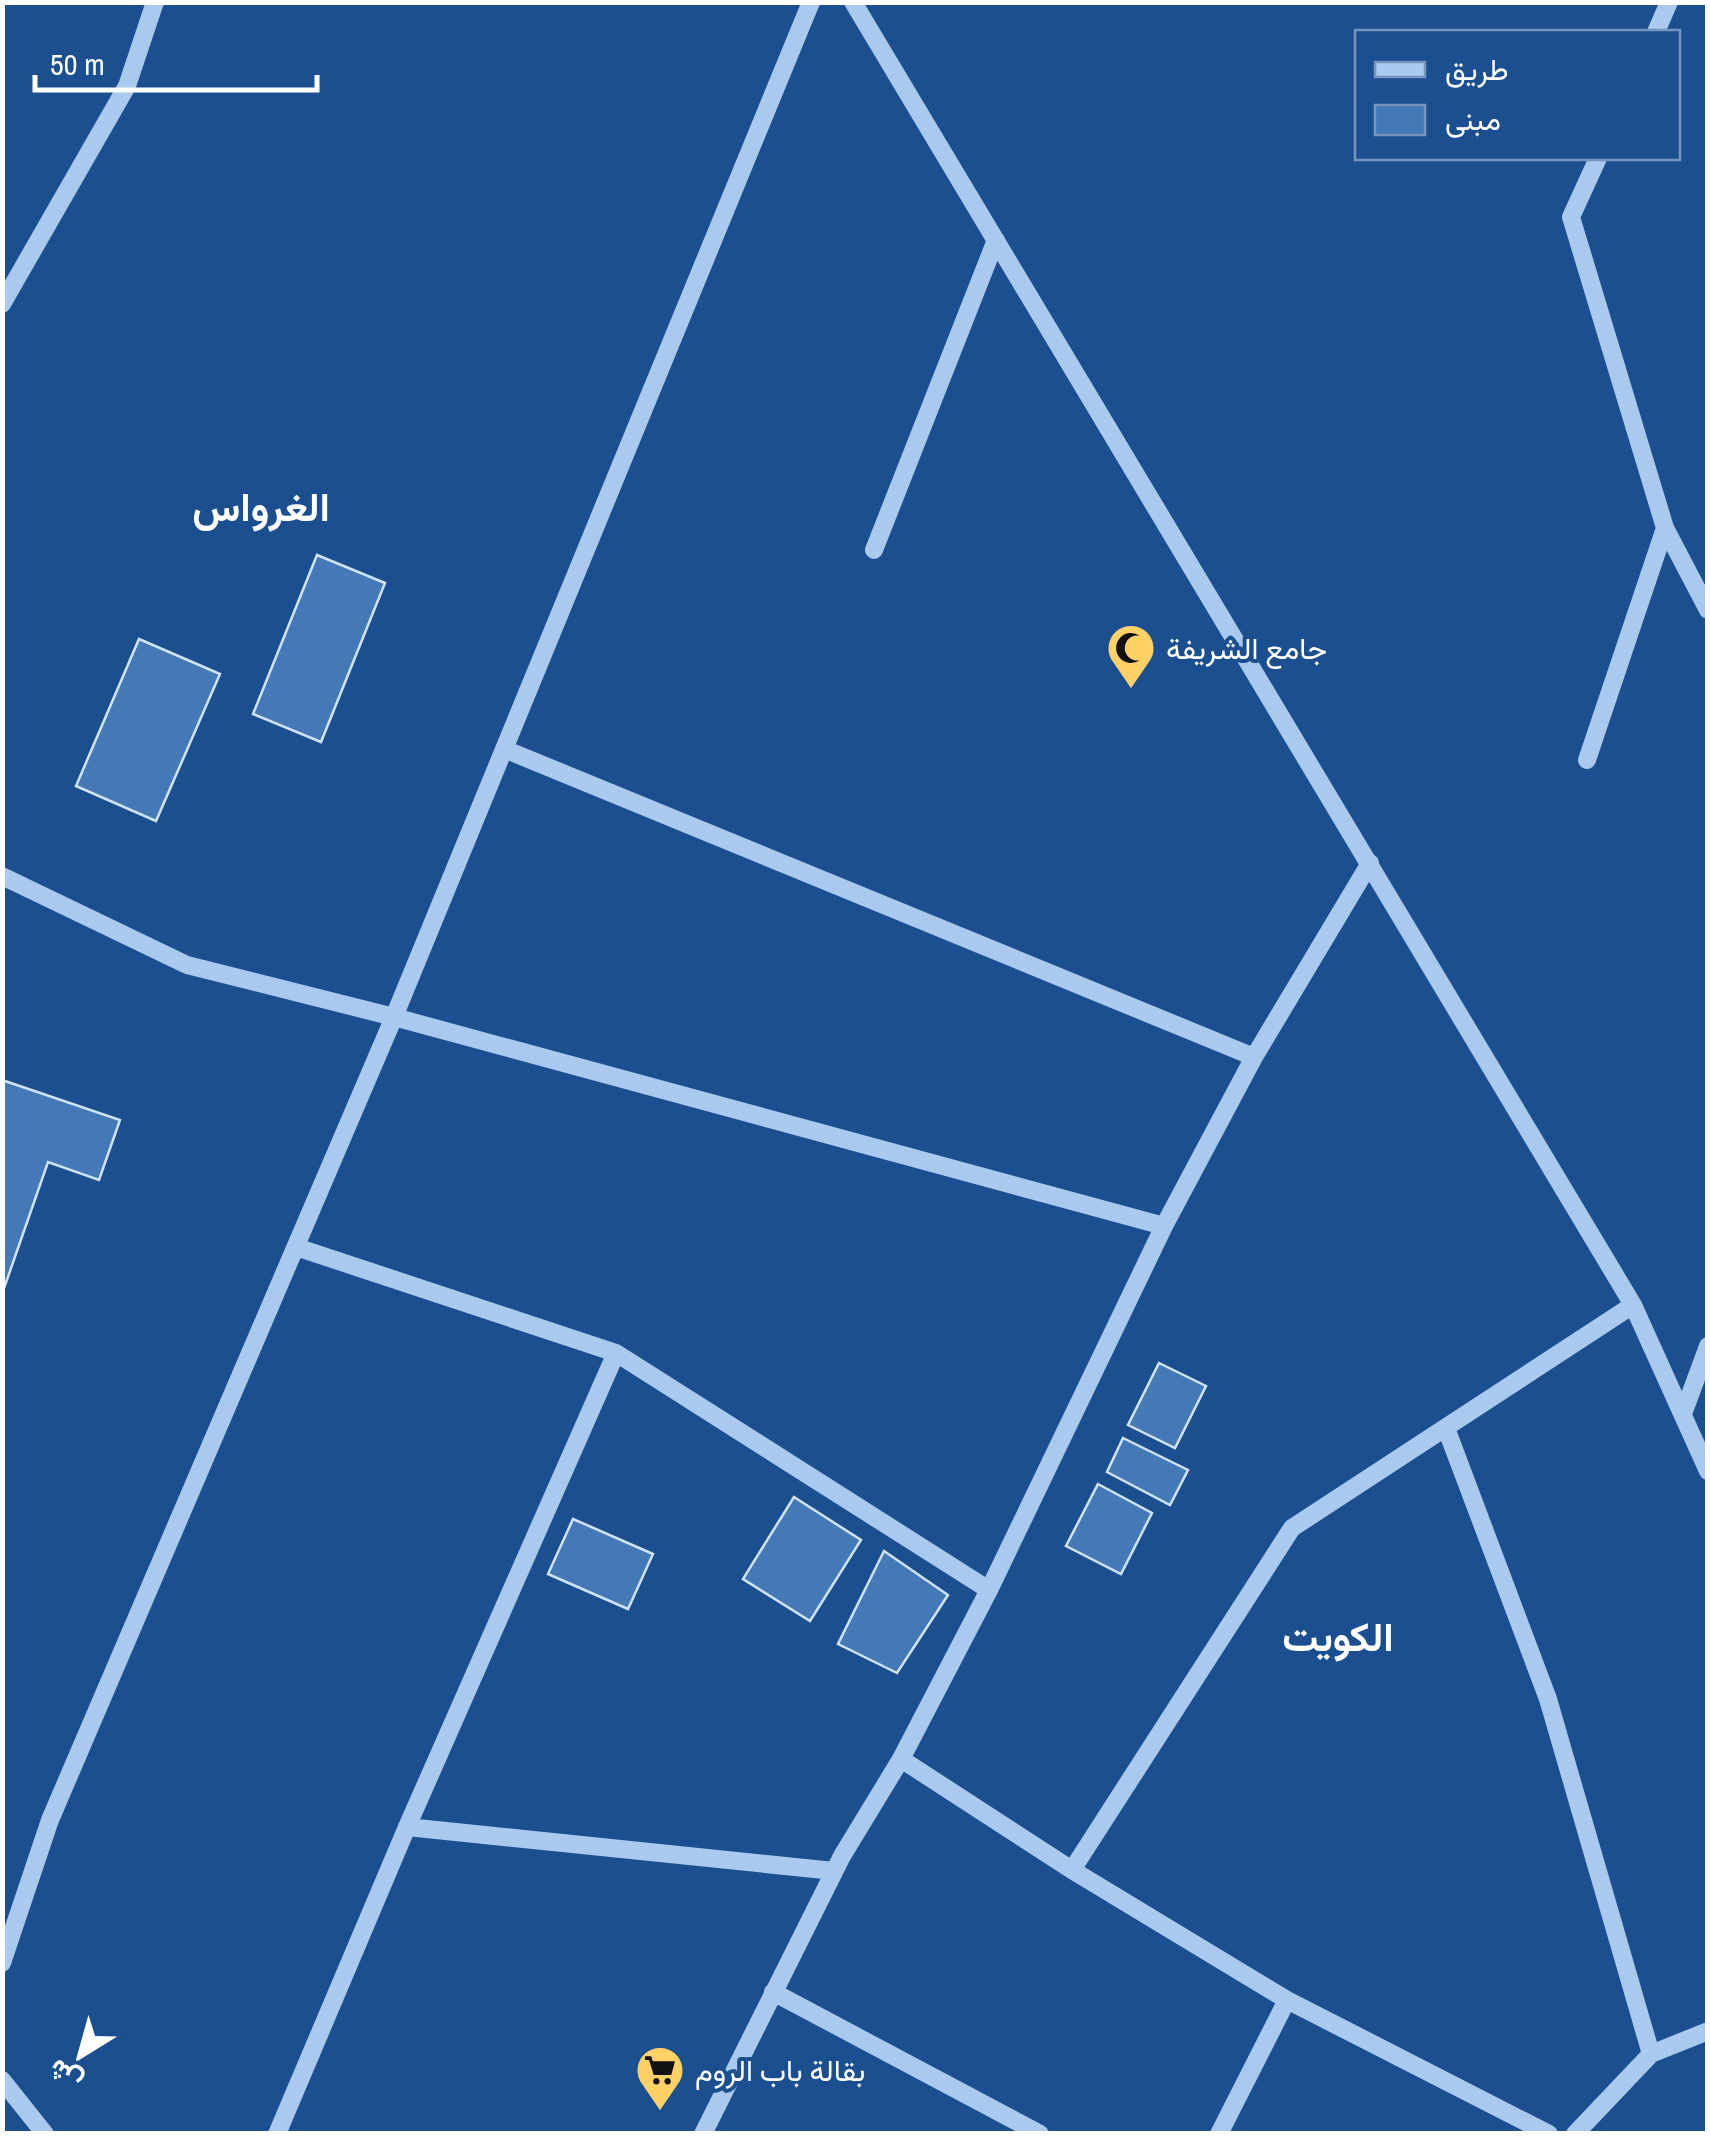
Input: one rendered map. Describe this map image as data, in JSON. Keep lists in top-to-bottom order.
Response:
{
  "districts": ["الغرواس", "الكويت"],
  "places": {
    "mosque": ["جامع الشريفة"],
    "supermarket": ["بقالة باب الروم"]
  },
  "legend": ["طريق", "مبنى"],
  "scale_bar": "50 m",
  "north": "bottom left"
}
